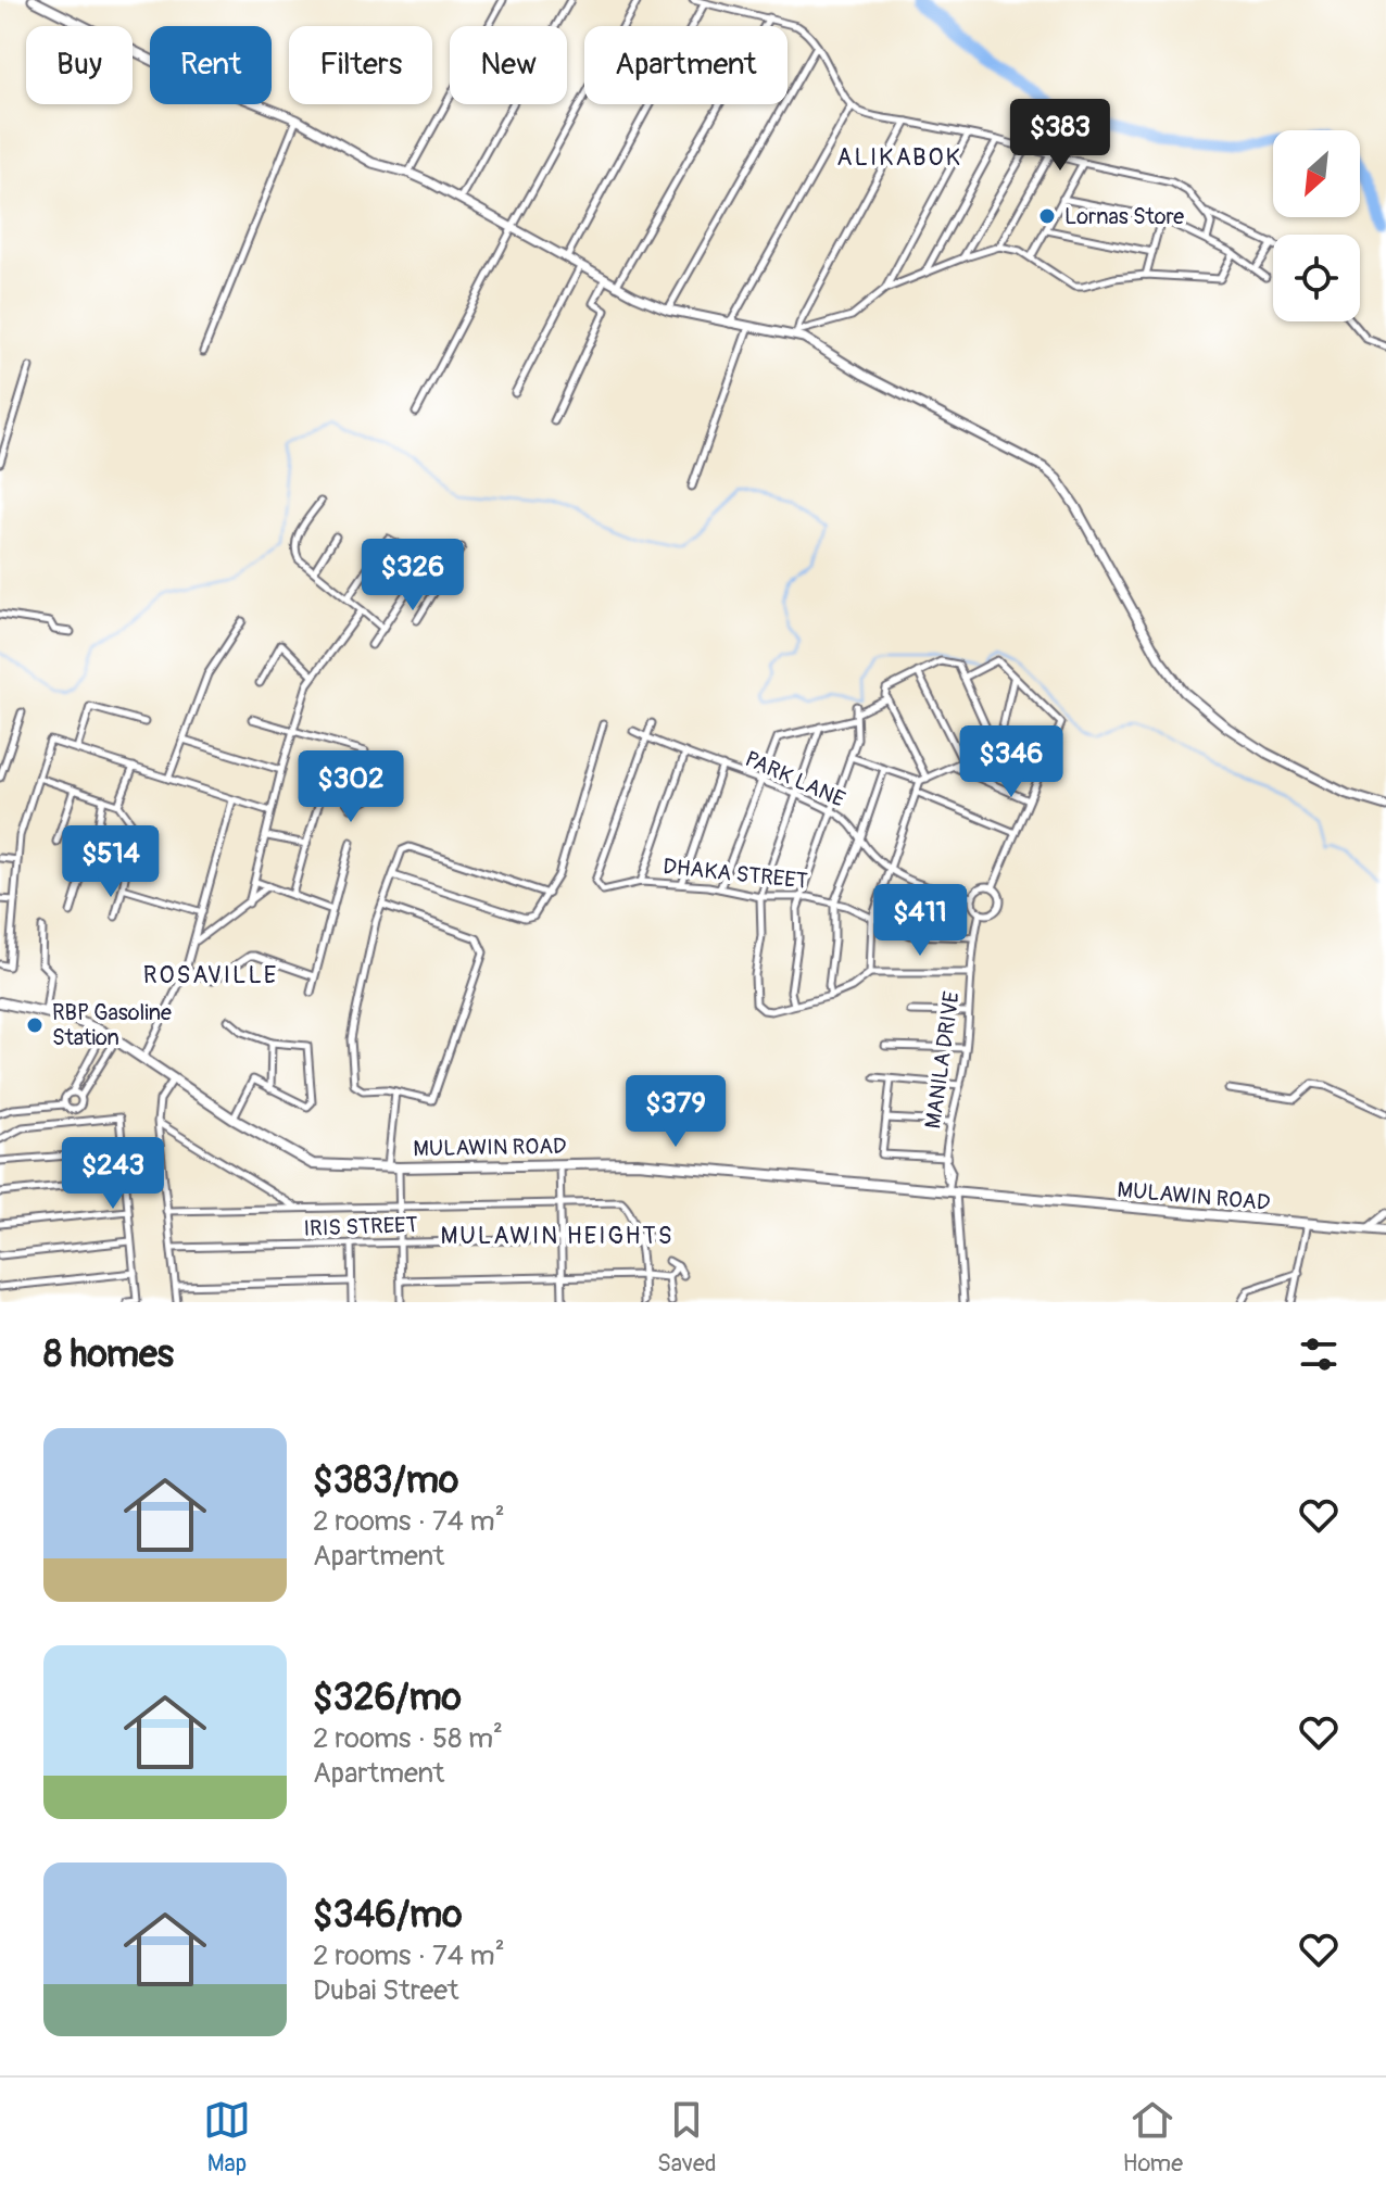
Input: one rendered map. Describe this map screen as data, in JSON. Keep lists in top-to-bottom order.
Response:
{
  "streets": {
    "main road": ["MULAWIN ROAD"],
    "street": [
      "PARK LANE",
      "DHAKA STREET",
      "MANILA DRIVE",
      "IRIS STREET"
    ]
  },
  "crossings": [
    ["PARK LANE", "DHAKA STREET"],
    ["PARK LANE", "MANILA DRIVE"],
    ["DHAKA STREET", "MANILA DRIVE"],
    ["MANILA DRIVE", "MULAWIN ROAD"]
  ],
  "districts": ["ALIKABOK", "ROSAVILLE", "MULAWIN HEIGHTS"],
  "places": ["Lornas Store", "RBP Gasoline Station"],
  "north": "bottom left",
  "page": {
    "chip": [
      "Buy",
      "Rent",
      "Filters",
      "New",
      "Apartment"
    ],
    "price": [
      "$383",
      "$326",
      "$346",
      "$302",
      "$514",
      "$411",
      "$379",
      "$243"
    ],
    "heading": "8 homes",
    "list": [
      {
        "name": "$383/mo",
        "note": "2 rooms · 74 m² · Apartment"
      },
      {
        "name": "$326/mo",
        "note": "2 rooms · 58 m² · Apartment"
      },
      {
        "name": "$346/mo",
        "note": "2 rooms · 74 m² · Dubai Street"
      }
    ],
    "tabs": ["Map", "Saved", "Home"]
  }
}
